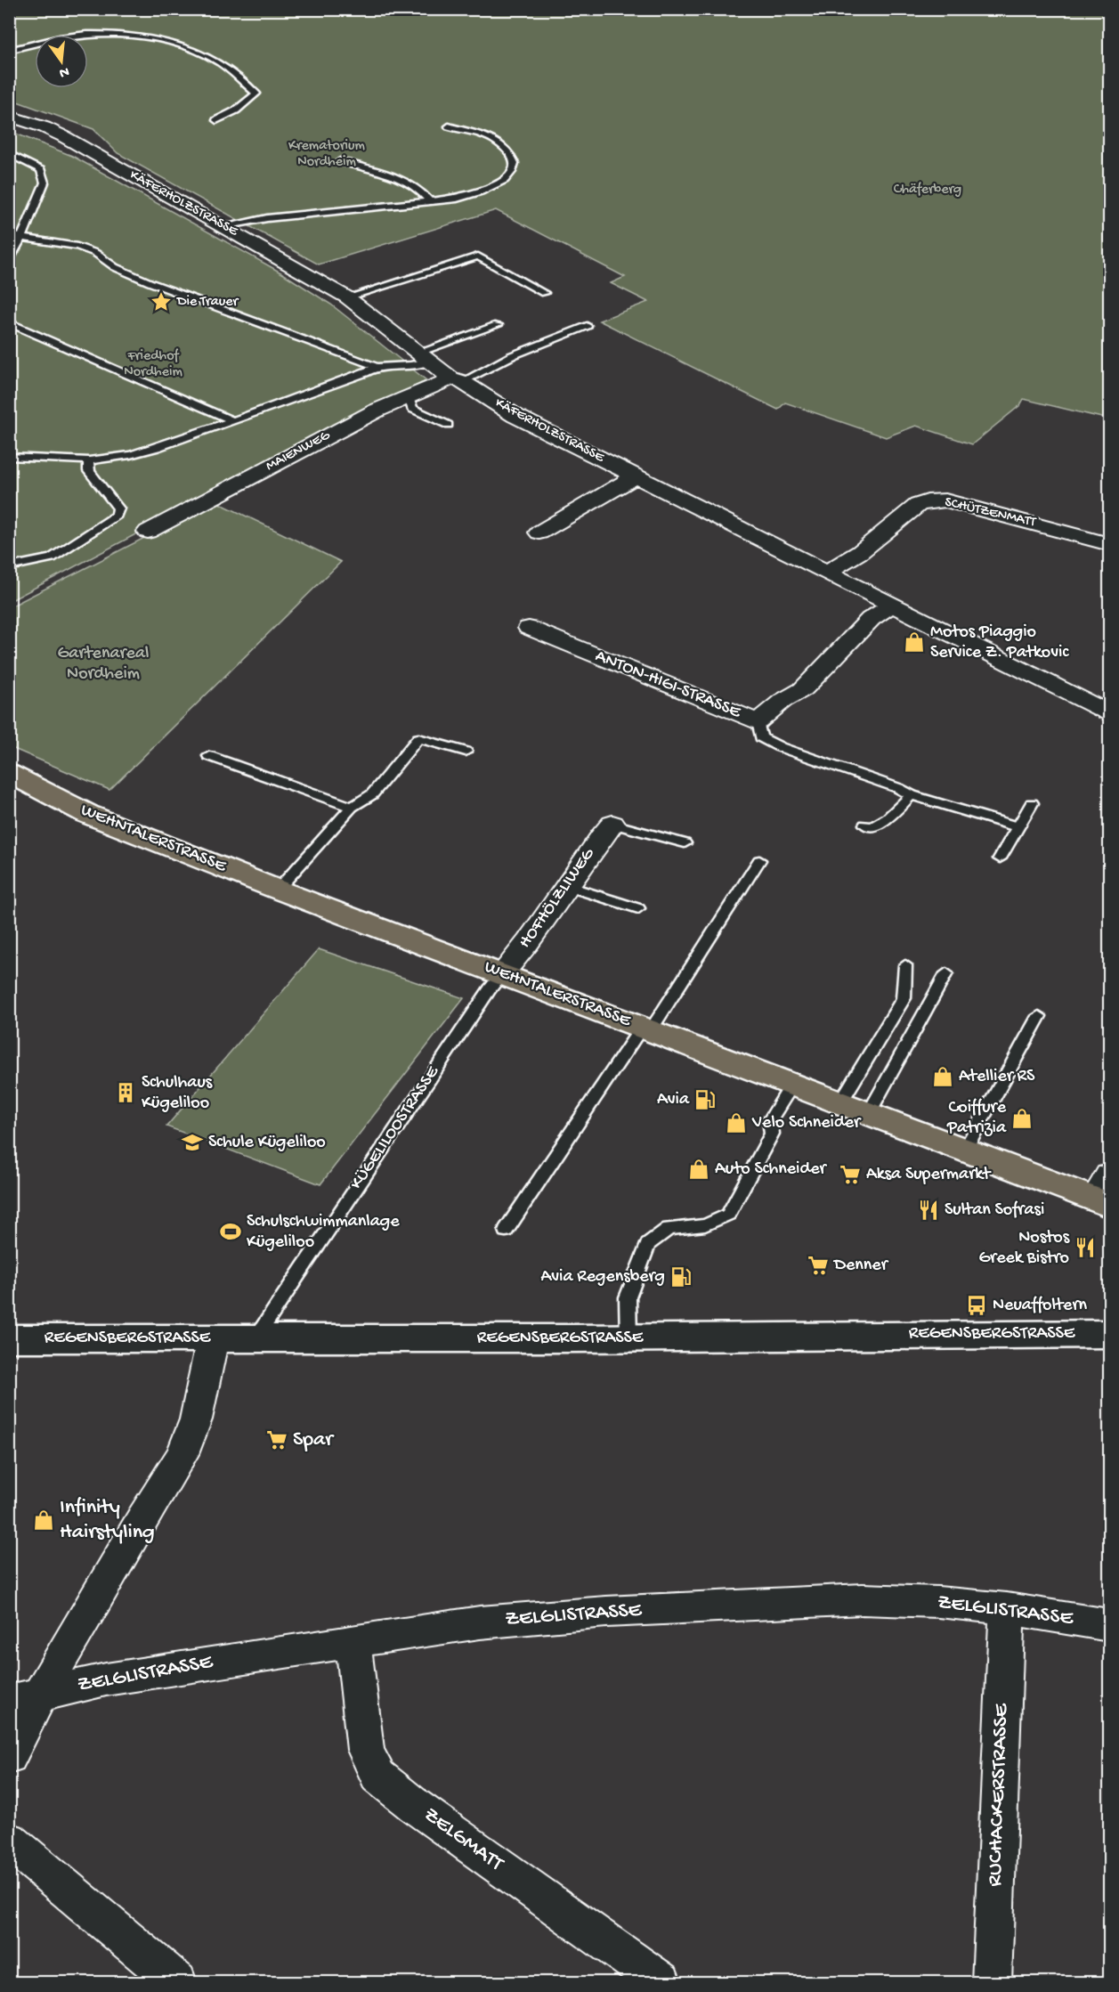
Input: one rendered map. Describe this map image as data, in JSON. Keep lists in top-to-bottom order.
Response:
{
  "streets": {
    "main road": ["WEHNTALERSTRASSE"],
    "street": [
      "KÄFERHOLZSTRASSE",
      "MAIENWEG",
      "SCHÜTZENMATT",
      "ANTON-HIGI-STRASSE",
      "HOFHÖLZLIWEG",
      "REGENSBERGSTRASSE",
      "ZELGLISTRASSE",
      "RUCHACKERSTRASSE",
      "ZELGMATT"
    ],
    "lane": ["KÜGELILOOSTRASSE"]
  },
  "crossings": [
    ["KÄFERHOLZSTRASSE", "MAIENWEG"],
    ["KÄFERHOLZSTRASSE", "SCHÜTZENMATT"],
    ["KÄFERHOLZSTRASSE", "ANTON-HIGI-STRASSE"],
    ["WEHNTALERSTRASSE", "HOFHÖLZLIWEG"],
    ["WEHNTALERSTRASSE", "KÜGELILOOSTRASSE"],
    ["HOFHÖLZLIWEG", "KÜGELILOOSTRASSE"],
    ["KÜGELILOOSTRASSE", "REGENSBERGSTRASSE"],
    ["ZELGLISTRASSE", "RUCHACKERSTRASSE"],
    ["ZELGLISTRASSE", "ZELGMATT"]
  ],
  "parks": [
    "Krematorium Nordheim",
    "Chäferberg",
    "Friedhof Nordheim",
    "Gartenareal Nordheim"
  ],
  "places": {
    "place": ["Die Trauer"],
    "shop": [
      "Motos Piaggio Service Z. Patkovic",
      "Atellier RS",
      "Coiffure Patrizia",
      "Velo Schneider",
      "Auto Schneider",
      "Infinity Hairstyling"
    ],
    "building": ["Schulhaus Kügeliloo"],
    "fuel station": ["Avia", "Avia Regensberg"],
    "school or university": ["Schule Kügeliloo"],
    "supermarket": ["Aksa Supermarkt", "Denner", "Spar"],
    "restaurant": ["Sultan Sofrasi", "Nostos Greek Bistro"],
    "sports": ["Schulschwimmanlage Kügeliloo"],
    "bus stop": ["Neuaffoltern"]
  },
  "north": "bottom"
}
